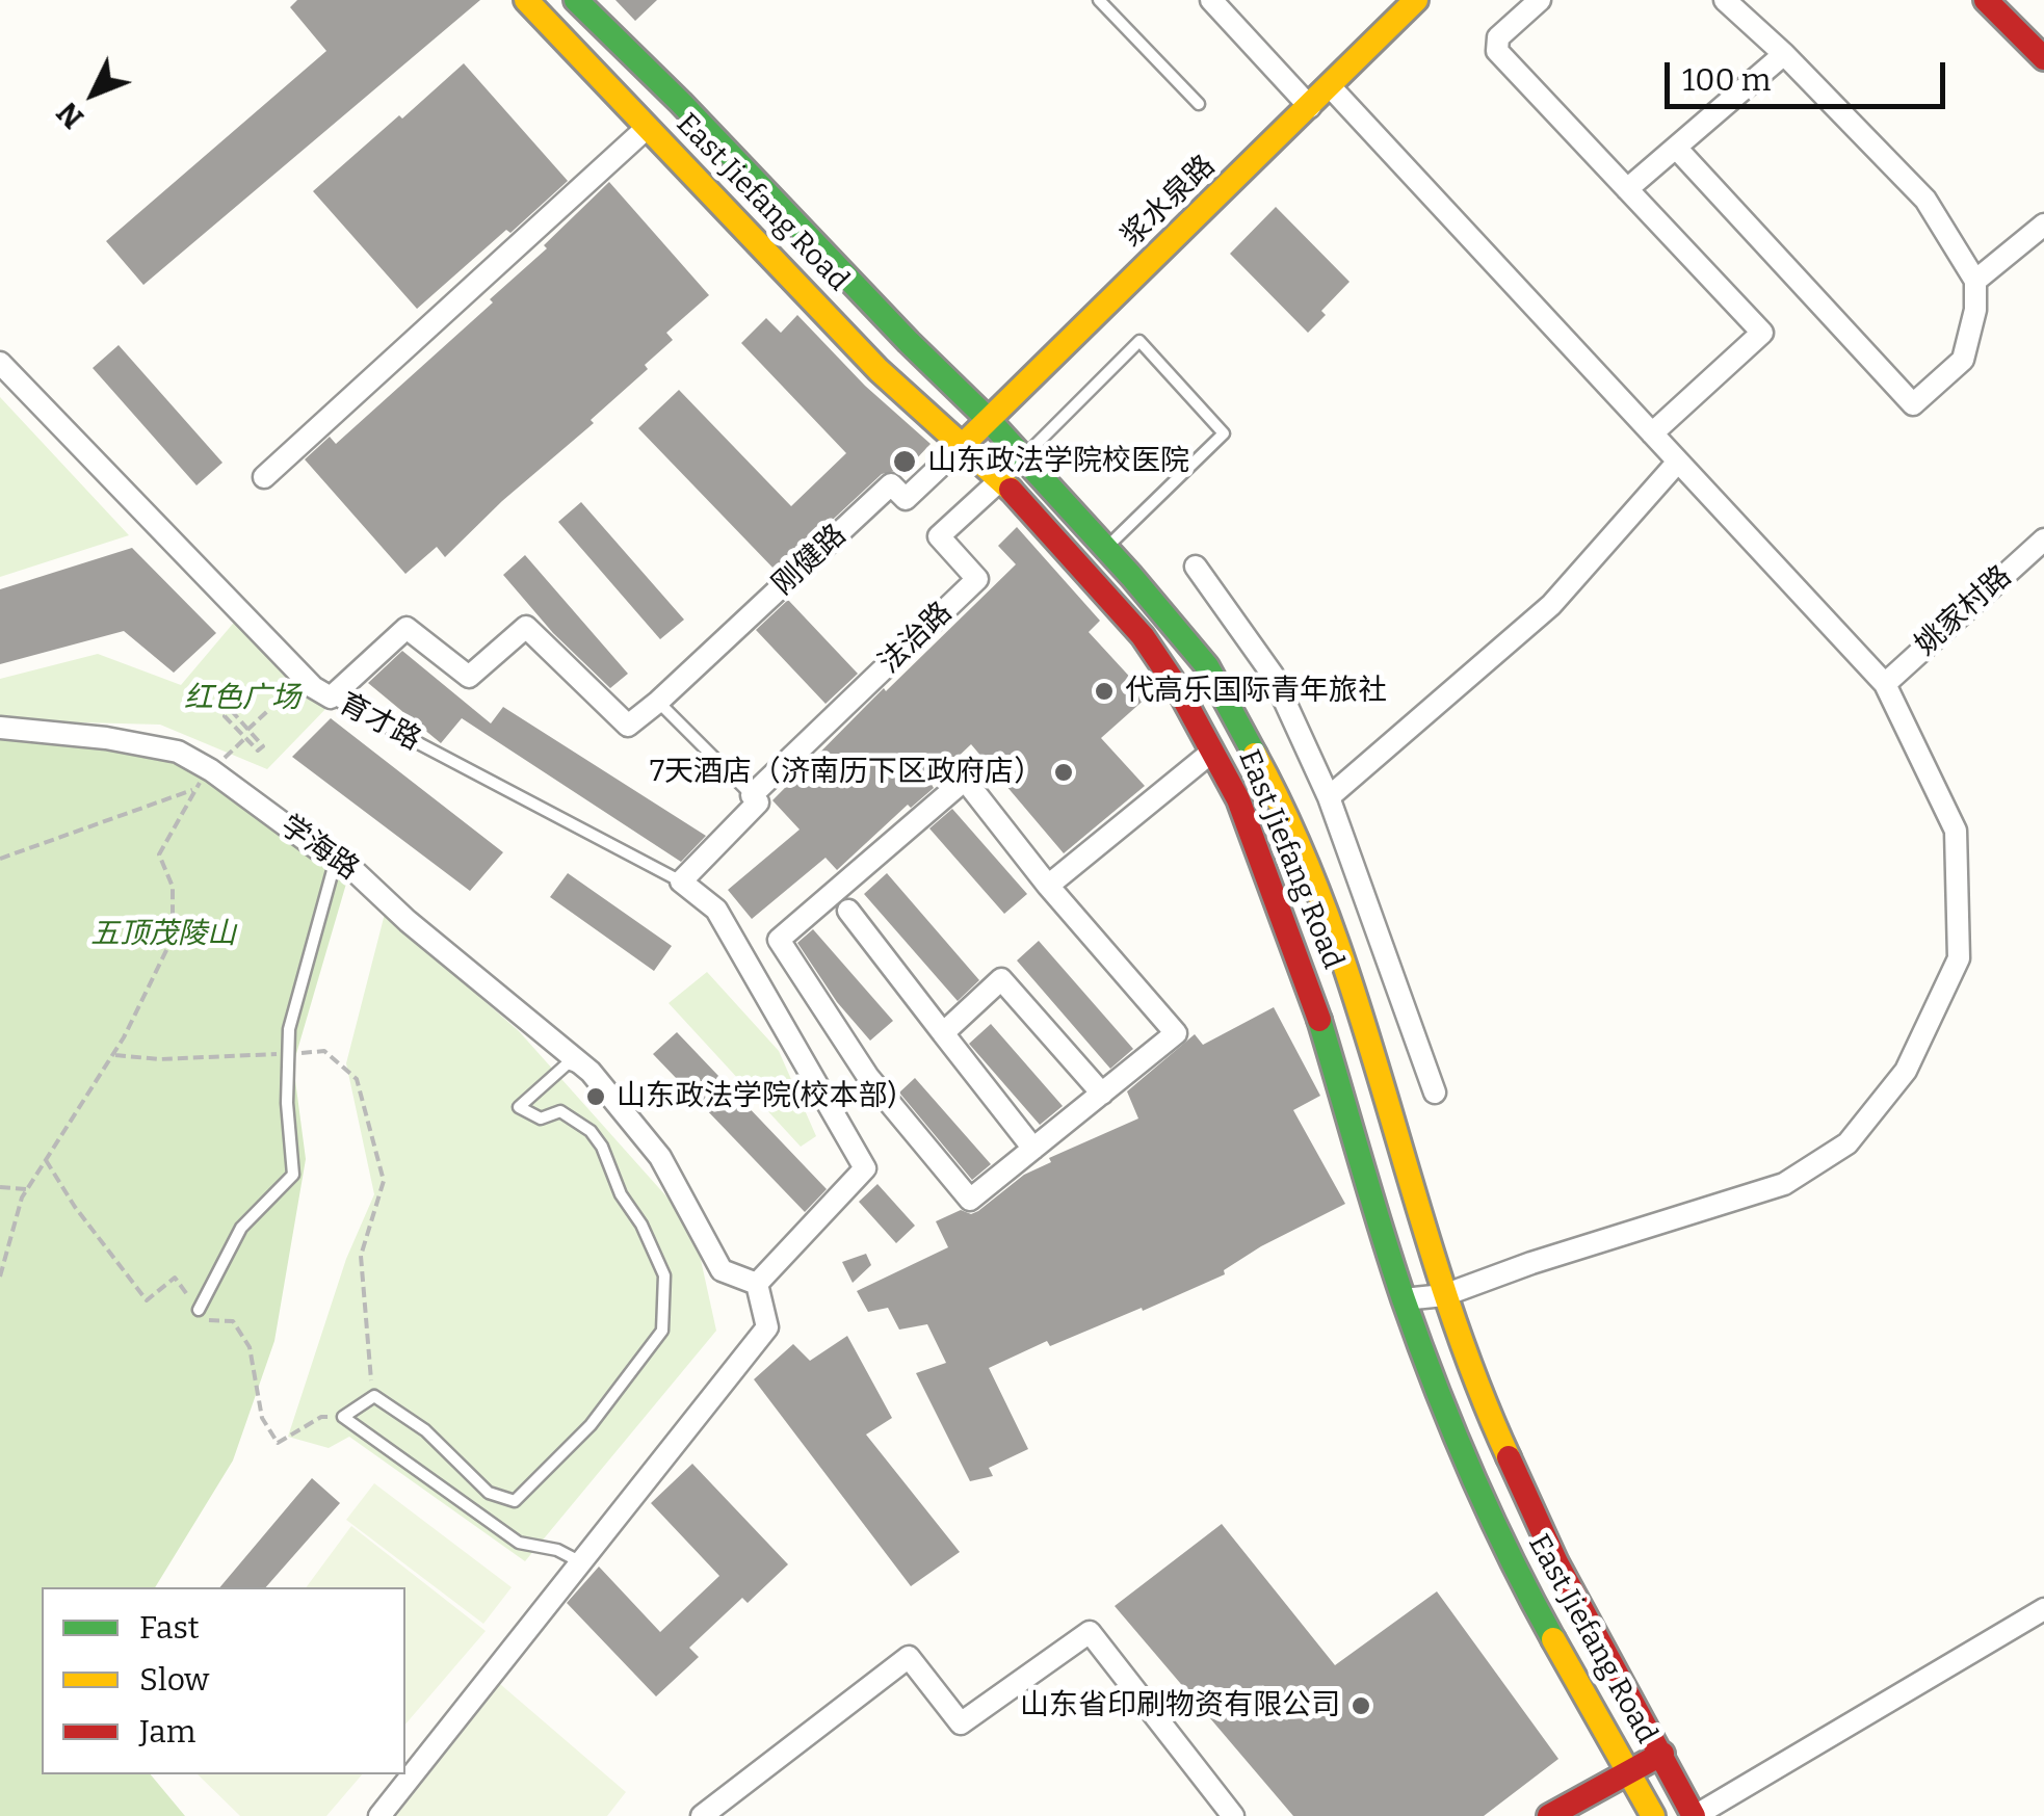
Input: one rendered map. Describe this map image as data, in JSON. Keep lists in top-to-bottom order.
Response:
{
  "streets": {
    "main road": ["浆水泉路", "East Jiefang Road"],
    "street": [
      "刚健路",
      "姚家村路",
      "法治路",
      "育才路",
      "学海路"
    ]
  },
  "crossings": [
    ["浆水泉路", "East Jiefang Road"],
    ["浆水泉路", "刚健路"],
    ["East Jiefang Road", "刚健路"],
    ["East Jiefang Road", "法治路"],
    ["育才路", "学海路"]
  ],
  "parks": ["红色广场", "五顶茂陵山"],
  "places": [
    "山东政法学院校医院",
    "代高乐国际青年旅社",
    "7天酒店（济南历下区政府店）",
    "山东政法学院(校本部)",
    "山东省印刷物资有限公司"
  ],
  "legend": ["Fast", "Slow", "Jam"],
  "scale_bar": "100 m",
  "north": "bottom left"
}
